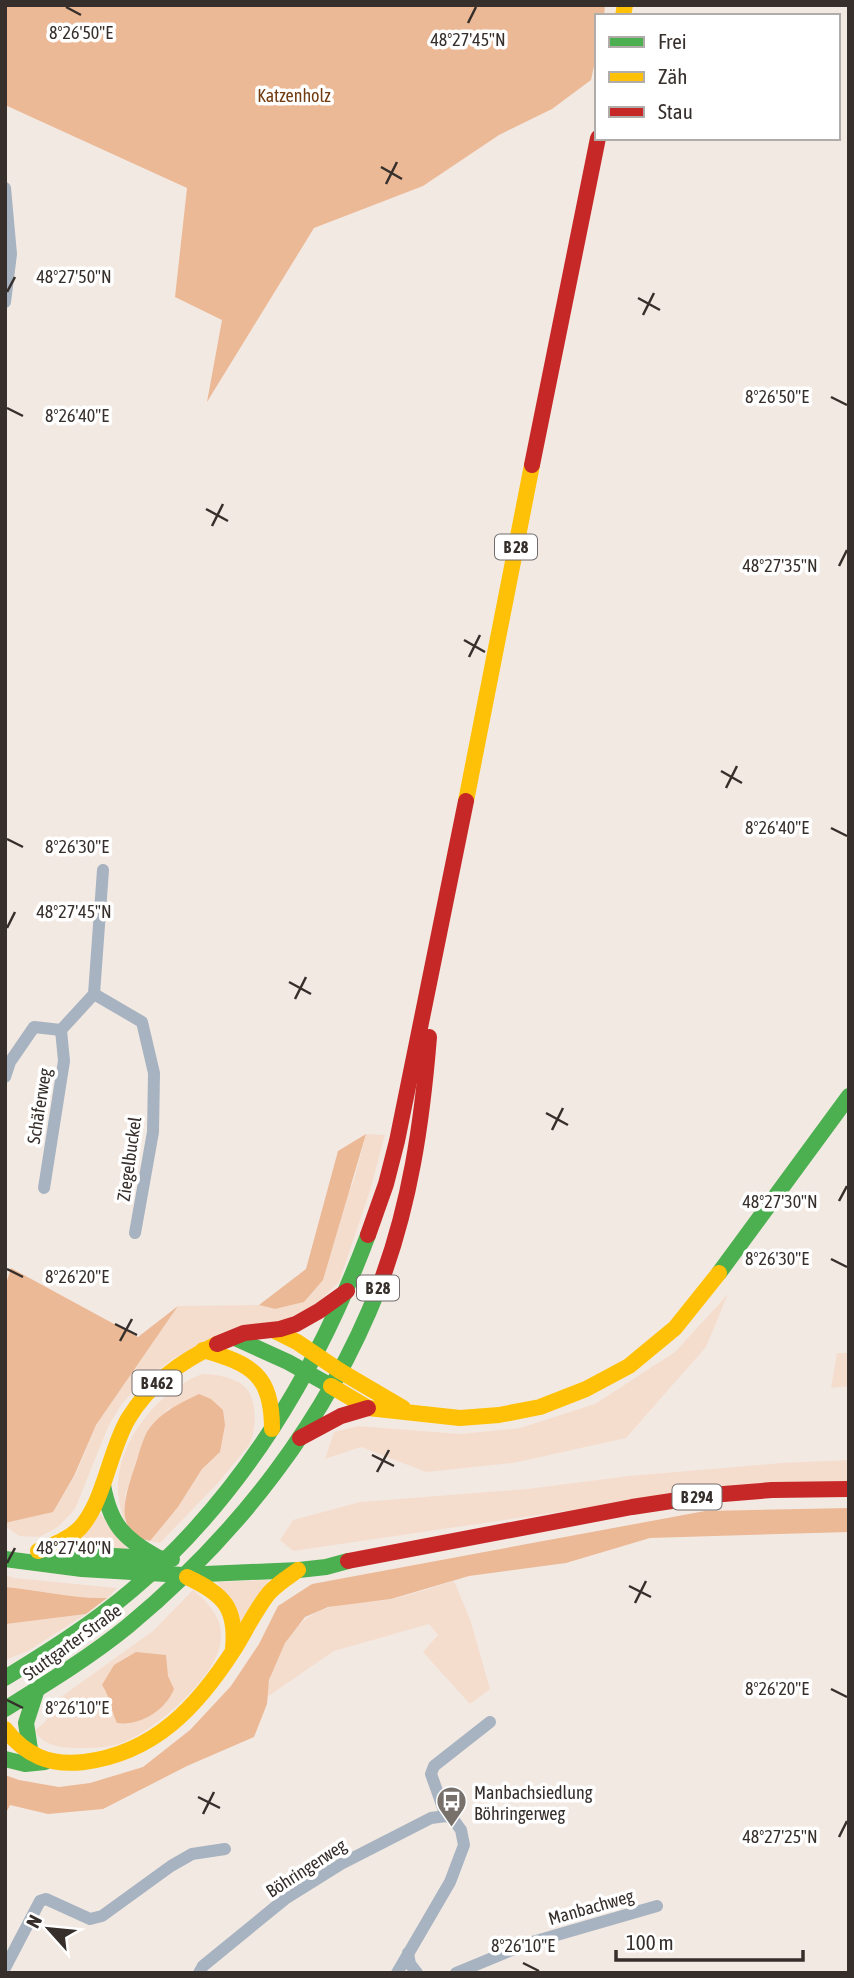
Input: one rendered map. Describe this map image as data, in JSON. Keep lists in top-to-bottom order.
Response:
{
  "streets": {
    "main road": [
      "B 28",
      "B 462",
      "B 294",
      "Stuttgarter Straße"
    ],
    "street": [
      "Schäferweg",
      "Ziegelbuckel",
      "Böhringerweg",
      "Manbachweg"
    ]
  },
  "crossings": [
    ["B 28", "Stuttgarter Straße"]
  ],
  "parks": ["Katzenholz"],
  "places": {
    "bus stop": ["Manbachsiedlung Böhringerweg"]
  },
  "legend": ["Frei", "Zäh", "Stau"],
  "scale_bar": "100 m",
  "north": "top left",
  "coordinates": [
    "8°26'50\"E",
    "48°27'45\"N",
    "48°27'50\"N",
    "8°26'40\"E",
    "48°27'35\"N",
    "8°26'30\"E",
    "48°27'30\"N",
    "8°26'20\"E",
    "48°27'40\"N",
    "8°26'10\"E",
    "48°27'25\"N"
  ]
}
